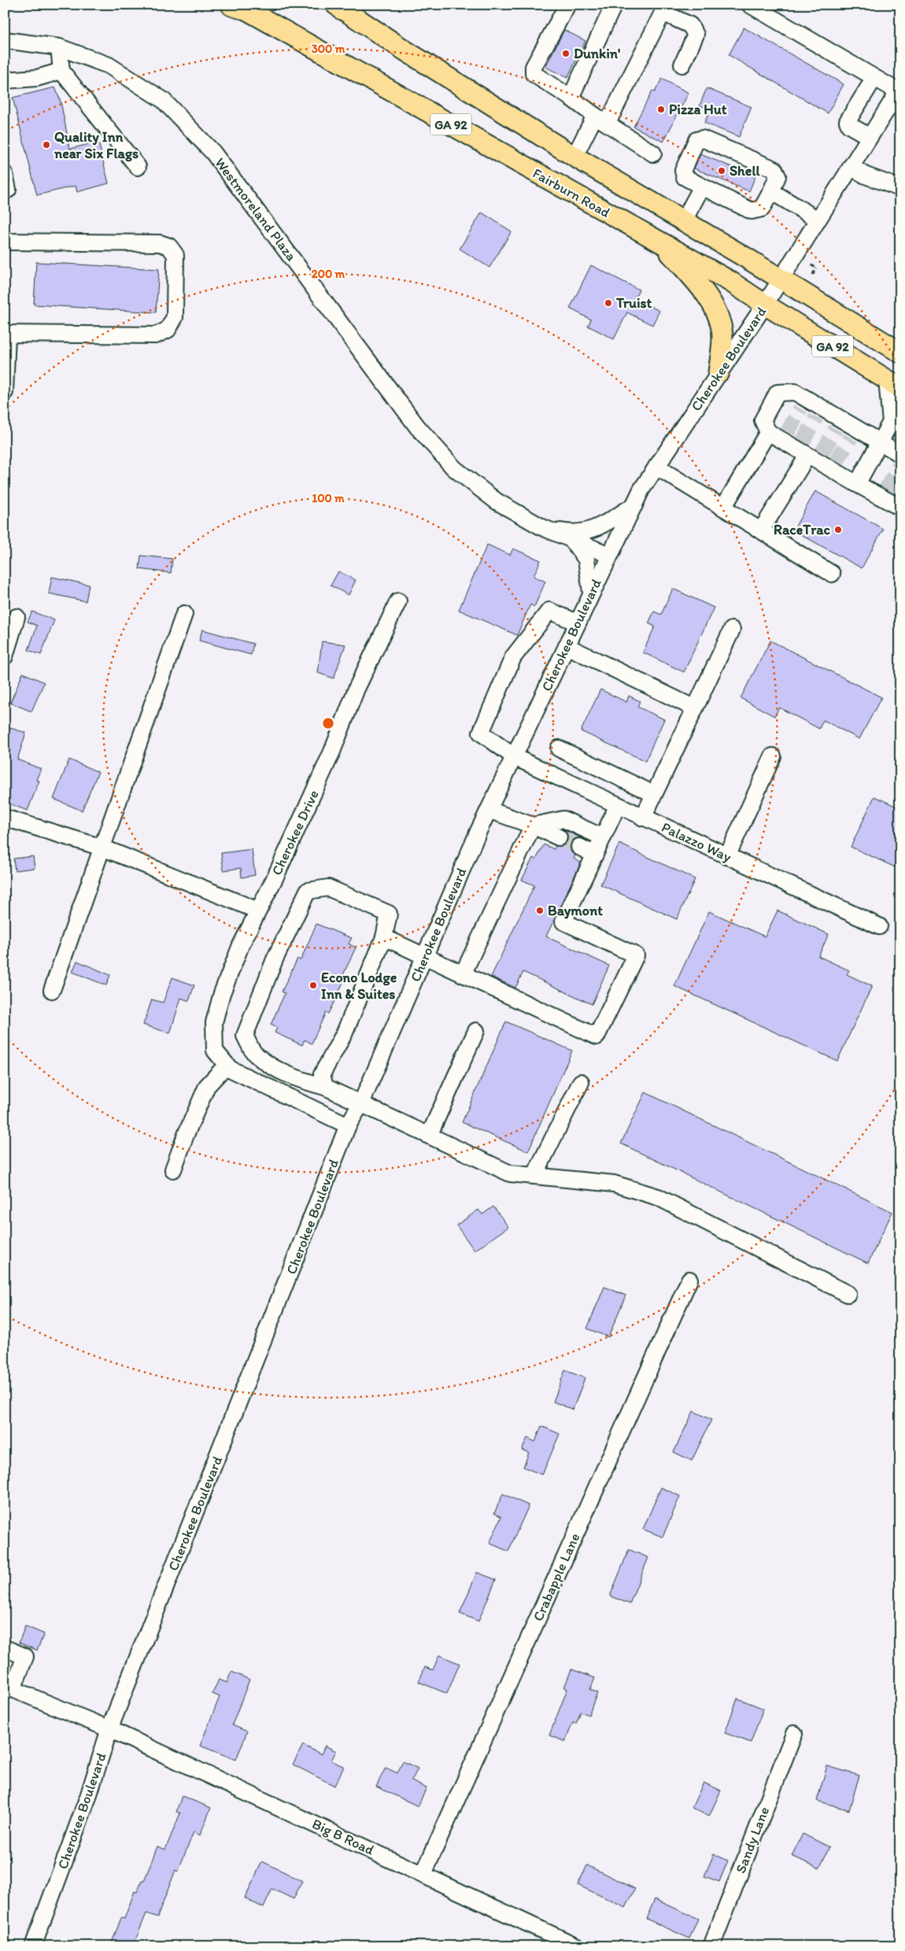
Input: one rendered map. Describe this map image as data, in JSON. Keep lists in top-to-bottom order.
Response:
{
  "streets": {
    "main road": ["GA 92", "Fairburn Road"],
    "street": [
      "Westmoreland Plaza",
      "Cherokee Boulevard",
      "Cherokee Drive",
      "Palazzo Way",
      "Crabapple Lane",
      "Big B Road",
      "Sandy Lane"
    ]
  },
  "crossings": [
    ["GA 92", "Cherokee Boulevard"],
    ["Fairburn Road", "Cherokee Boulevard"],
    ["Westmoreland Plaza", "Cherokee Boulevard"],
    ["Cherokee Boulevard", "Cherokee Drive"],
    ["Cherokee Boulevard", "Palazzo Way"],
    ["Cherokee Boulevard", "Big B Road"],
    ["Crabapple Lane", "Big B Road"]
  ],
  "places": [
    "Dunkin'",
    "Pizza Hut",
    "Quality Inn near Six Flags",
    "Shell",
    "Truist",
    "RaceTrac",
    "Baymont",
    "Econo Lodge Inn & Suites"
  ],
  "rings": ["300 m", "200 m", "100 m"]
}
